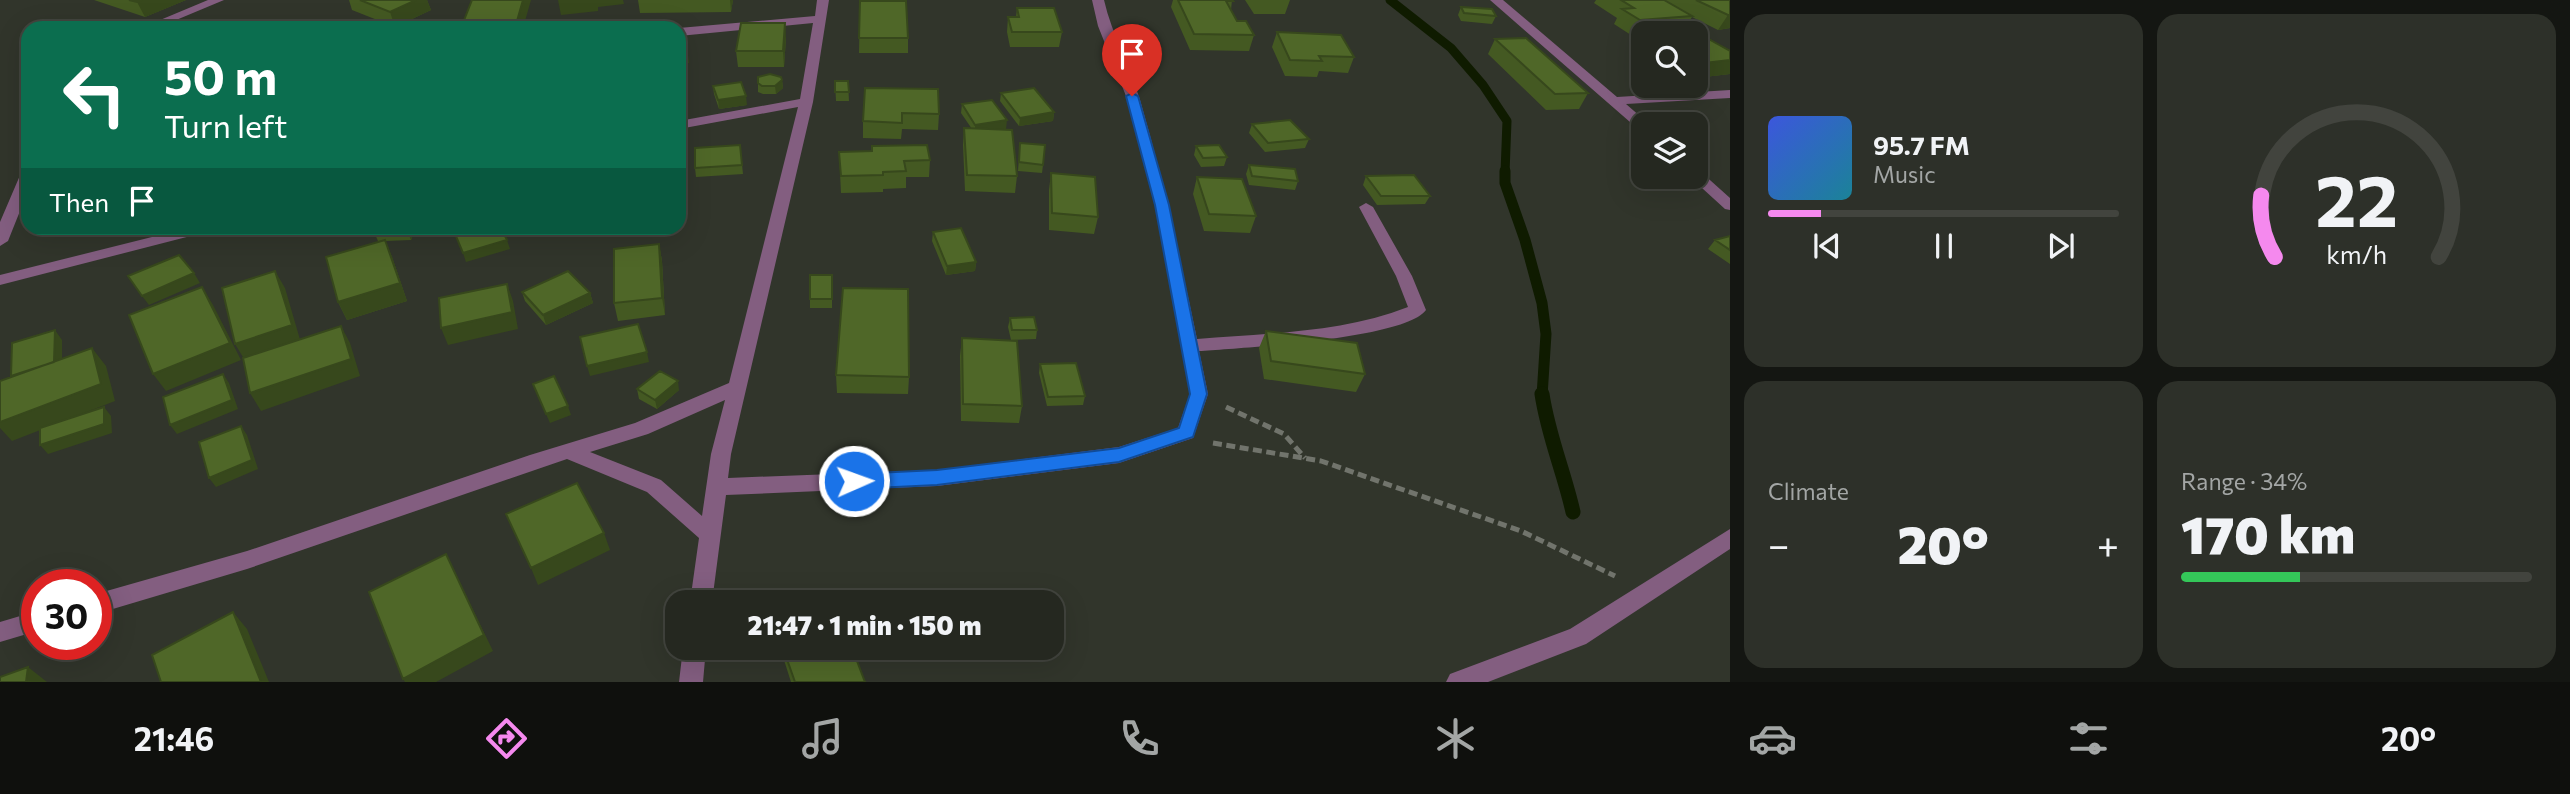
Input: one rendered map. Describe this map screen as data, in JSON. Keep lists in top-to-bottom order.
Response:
{
  "page": {
    "turn": ["50 m", "Turn left"],
    "song": ["95.7 FM", "Music"],
    "then": "Then",
    "tile": [
      "Climate",
      ["Range · 34%", "170 km"]
    ],
    "heat": ["−", "20°", "+"],
    "limit": "30",
    "trip": "21:47 · 1 min · 150 m",
    "tabs": ["21:46", "20°"],
    "gauge": ["22", "km/h"]
  }
}
